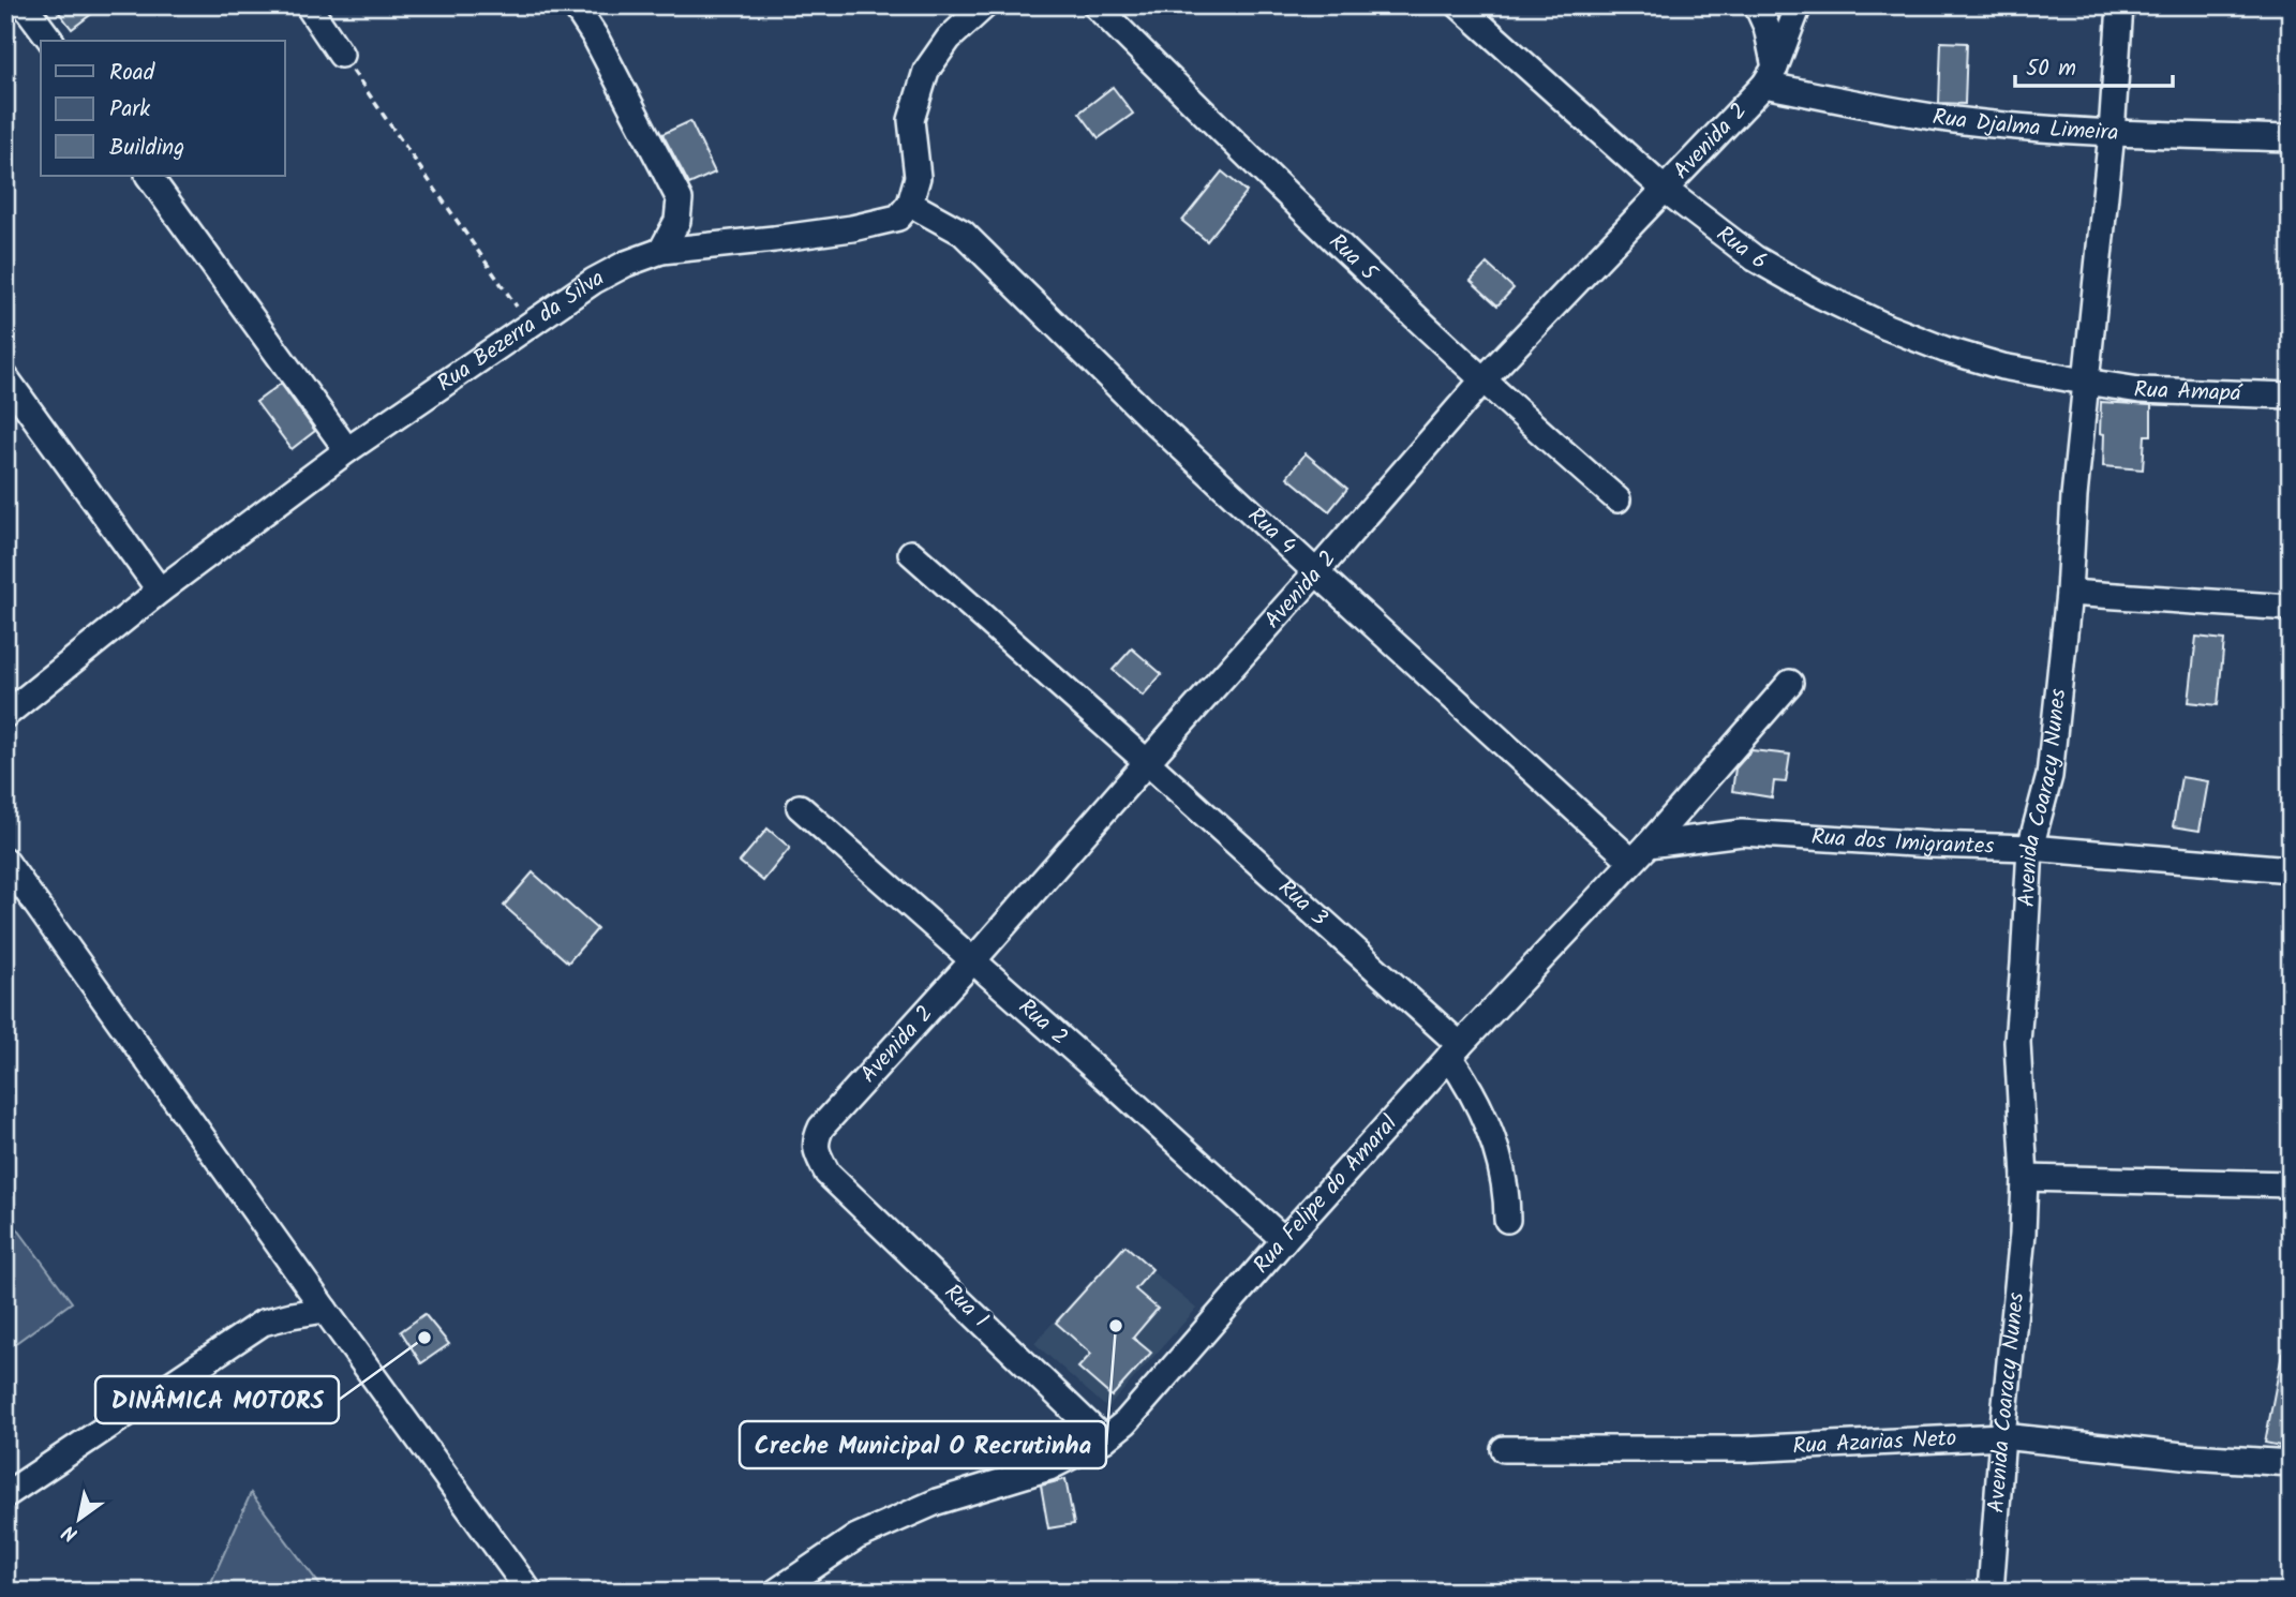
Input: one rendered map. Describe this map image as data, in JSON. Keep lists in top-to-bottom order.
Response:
{
  "streets": {
    "street": [
      "Rua Djalma Limeira",
      "Avenida 2",
      "Rua 6",
      "Rua 5",
      "Rua Bezerra da Silva",
      "Rua Amapá",
      "Rua 4",
      "Avenida Coaracy Nunes",
      "Rua dos Imigrantes",
      "Rua 3",
      "Rua 2",
      "Rua Felipe do Amaral",
      "Rua 1",
      "Rua Azarias Neto"
    ]
  },
  "crossings": [
    ["Rua Djalma Limeira", "Avenida 2"],
    ["Rua Djalma Limeira", "Avenida Coaracy Nunes"],
    ["Avenida 2", "Rua 6"],
    ["Avenida 2", "Rua 5"],
    ["Avenida 2", "Rua 4"],
    ["Avenida 2", "Rua 3"],
    ["Avenida 2", "Rua 2"],
    ["Avenida 2", "Rua 1"],
    ["Rua 6", "Rua Amapá"],
    ["Rua 6", "Avenida Coaracy Nunes"],
    ["Rua Bezerra da Silva", "Rua 4"],
    ["Rua Amapá", "Avenida Coaracy Nunes"],
    ["Rua 4", "Rua dos Imigrantes"],
    ["Rua 4", "Rua Felipe do Amaral"],
    ["Avenida Coaracy Nunes", "Rua dos Imigrantes"],
    ["Avenida Coaracy Nunes", "Rua Azarias Neto"],
    ["Rua dos Imigrantes", "Rua Felipe do Amaral"],
    ["Rua 3", "Rua Felipe do Amaral"],
    ["Rua 2", "Rua Felipe do Amaral"],
    ["Rua Felipe do Amaral", "Rua 1"]
  ],
  "places": ["Creche Municipal O Recrutinha", "DINÂMICA MOTORS"],
  "legend": ["Road", "Park", "Building"],
  "scale_bar": "50 m",
  "north": "bottom left"
}
